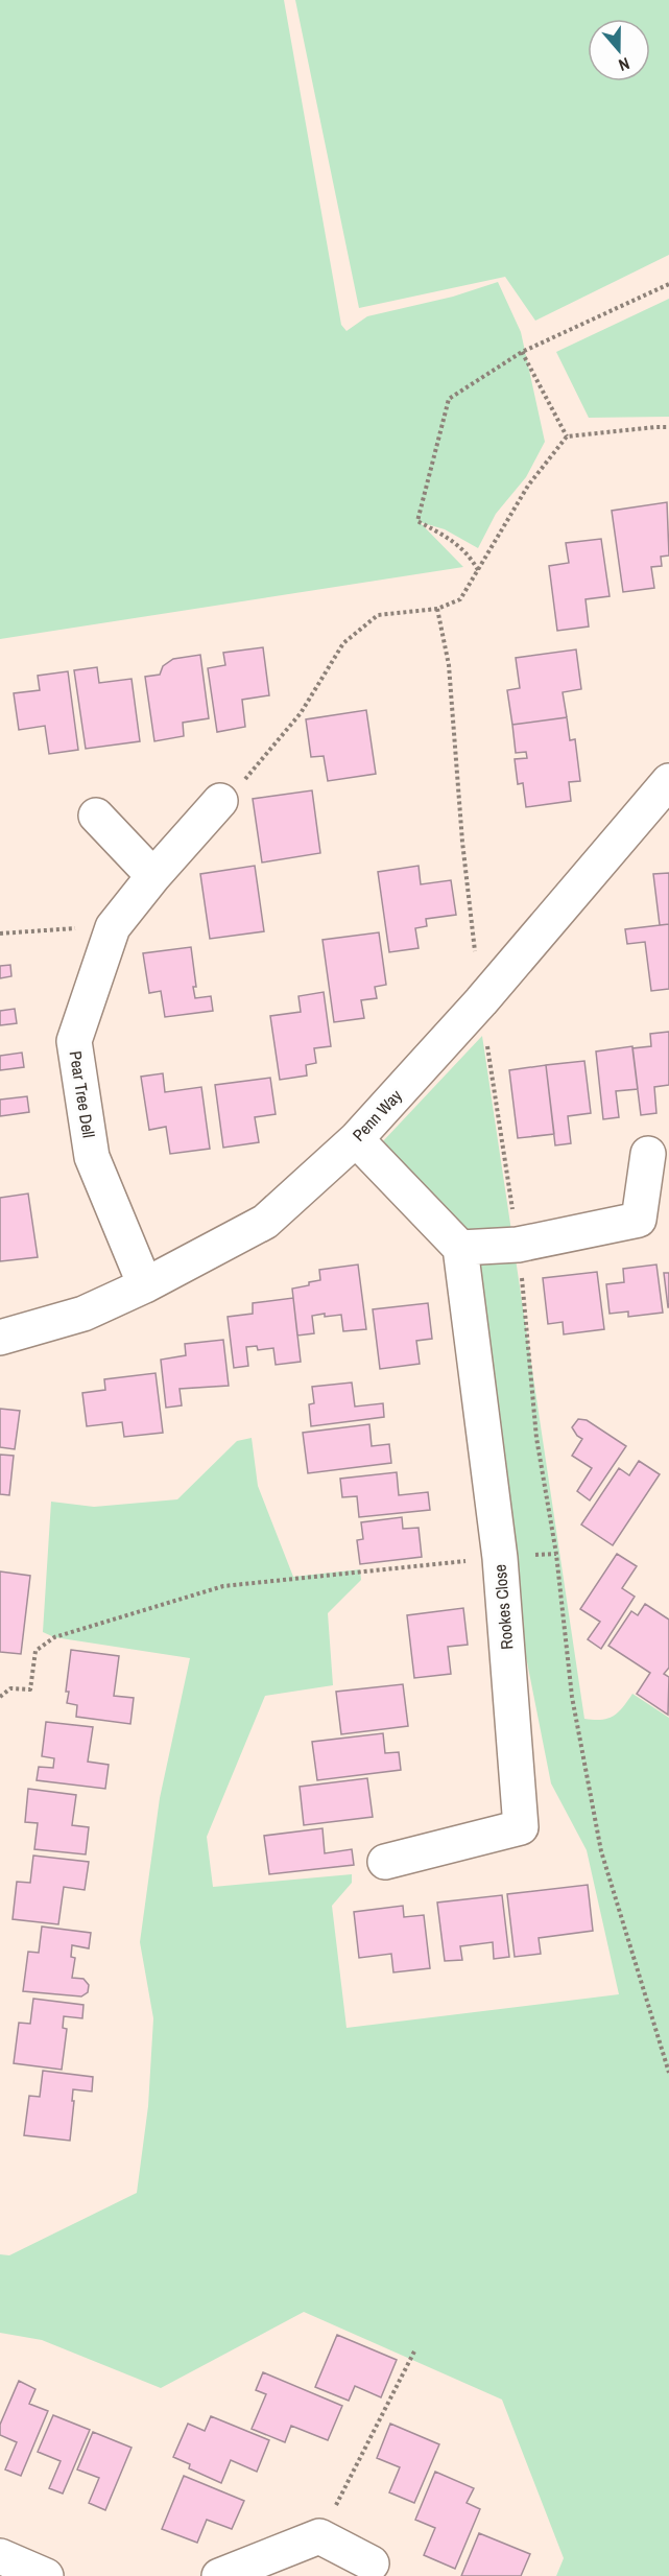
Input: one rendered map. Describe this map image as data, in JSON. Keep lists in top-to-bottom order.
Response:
{
  "streets": {
    "street": ["Pear Tree Dell", "Penn Way", "Rookes Close"]
  },
  "crossings": [
    ["Pear Tree Dell", "Penn Way"]
  ],
  "north": "bottom"
}
